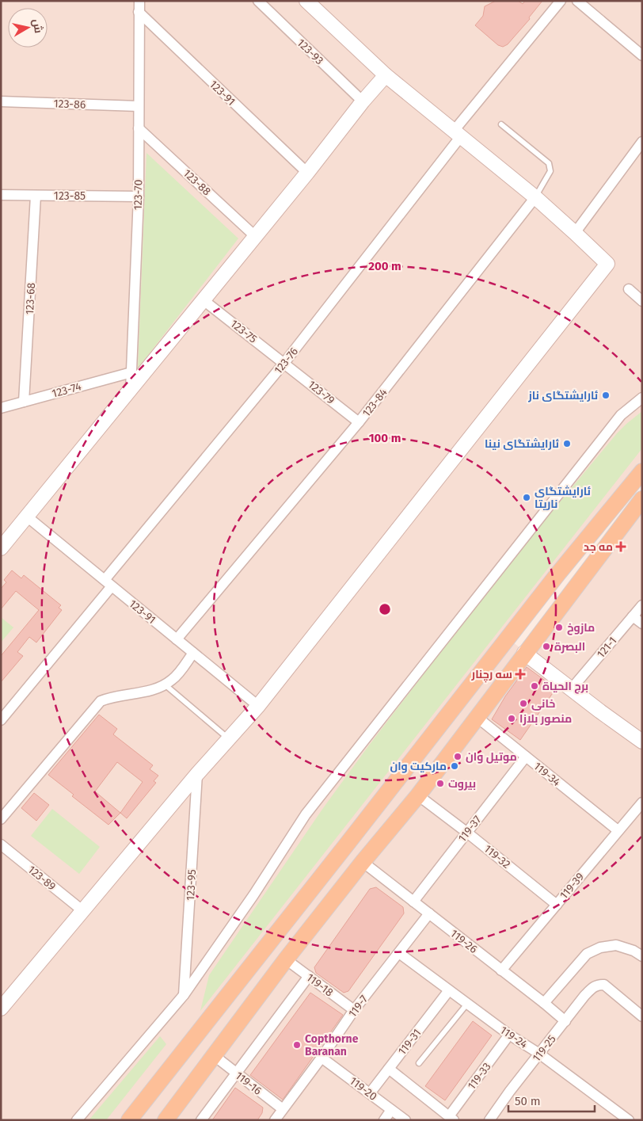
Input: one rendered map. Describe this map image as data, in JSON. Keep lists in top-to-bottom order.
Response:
{
  "streets": {
    "street": [
      "123-93",
      "123-91",
      "123-86",
      "123-88",
      "123-70",
      "123-85",
      "123-68",
      "123-75",
      "123-76",
      "123-74",
      "123-79",
      "123-84",
      "121-1",
      "119-34",
      "119-37",
      "119-32",
      "123-89",
      "123-95",
      "119-39",
      "119-26",
      "119-18",
      "119-7",
      "119-24",
      "119-31",
      "119-25",
      "119-33",
      "119-16",
      "119-20"
    ]
  },
  "crossings": [
    ["123-91", "123-70"],
    ["123-91", "123-76"],
    ["123-91", "123-84"],
    ["123-86", "123-70"],
    ["123-88", "123-70"],
    ["123-70", "123-85"],
    ["123-70", "123-74"],
    ["123-85", "123-68"],
    ["123-68", "123-74"],
    ["123-75", "123-76"],
    ["123-75", "123-79"],
    ["123-76", "123-79"],
    ["123-79", "123-84"],
    ["119-34", "119-37"],
    ["119-34", "119-39"],
    ["119-37", "119-32"],
    ["119-37", "119-26"],
    ["119-32", "119-39"],
    ["119-39", "119-26"],
    ["119-26", "119-7"],
    ["119-26", "119-25"],
    ["119-18", "119-7"],
    ["119-7", "119-24"],
    ["119-7", "119-16"],
    ["119-7", "119-20"],
    ["119-24", "119-31"],
    ["119-24", "119-25"],
    ["119-24", "119-33"],
    ["119-31", "119-20"]
  ],
  "places": {
    "other": [
      "ئارایشتگای ناز",
      "ئارایشتگای نینا",
      "ئارایشتگای ناریتا",
      "مازوخ",
      "البصرة",
      "برج الحياة",
      "خانی",
      "منصور بلازا",
      "موتيل وان",
      "ماركيت وان",
      "بیروت",
      "Copthorne Baranan"
    ],
    "health": ["مه جد", "سه رچنار"]
  },
  "scale_bar": "50 m",
  "north": "right",
  "rings": ["200 m", "100 m"]
}
